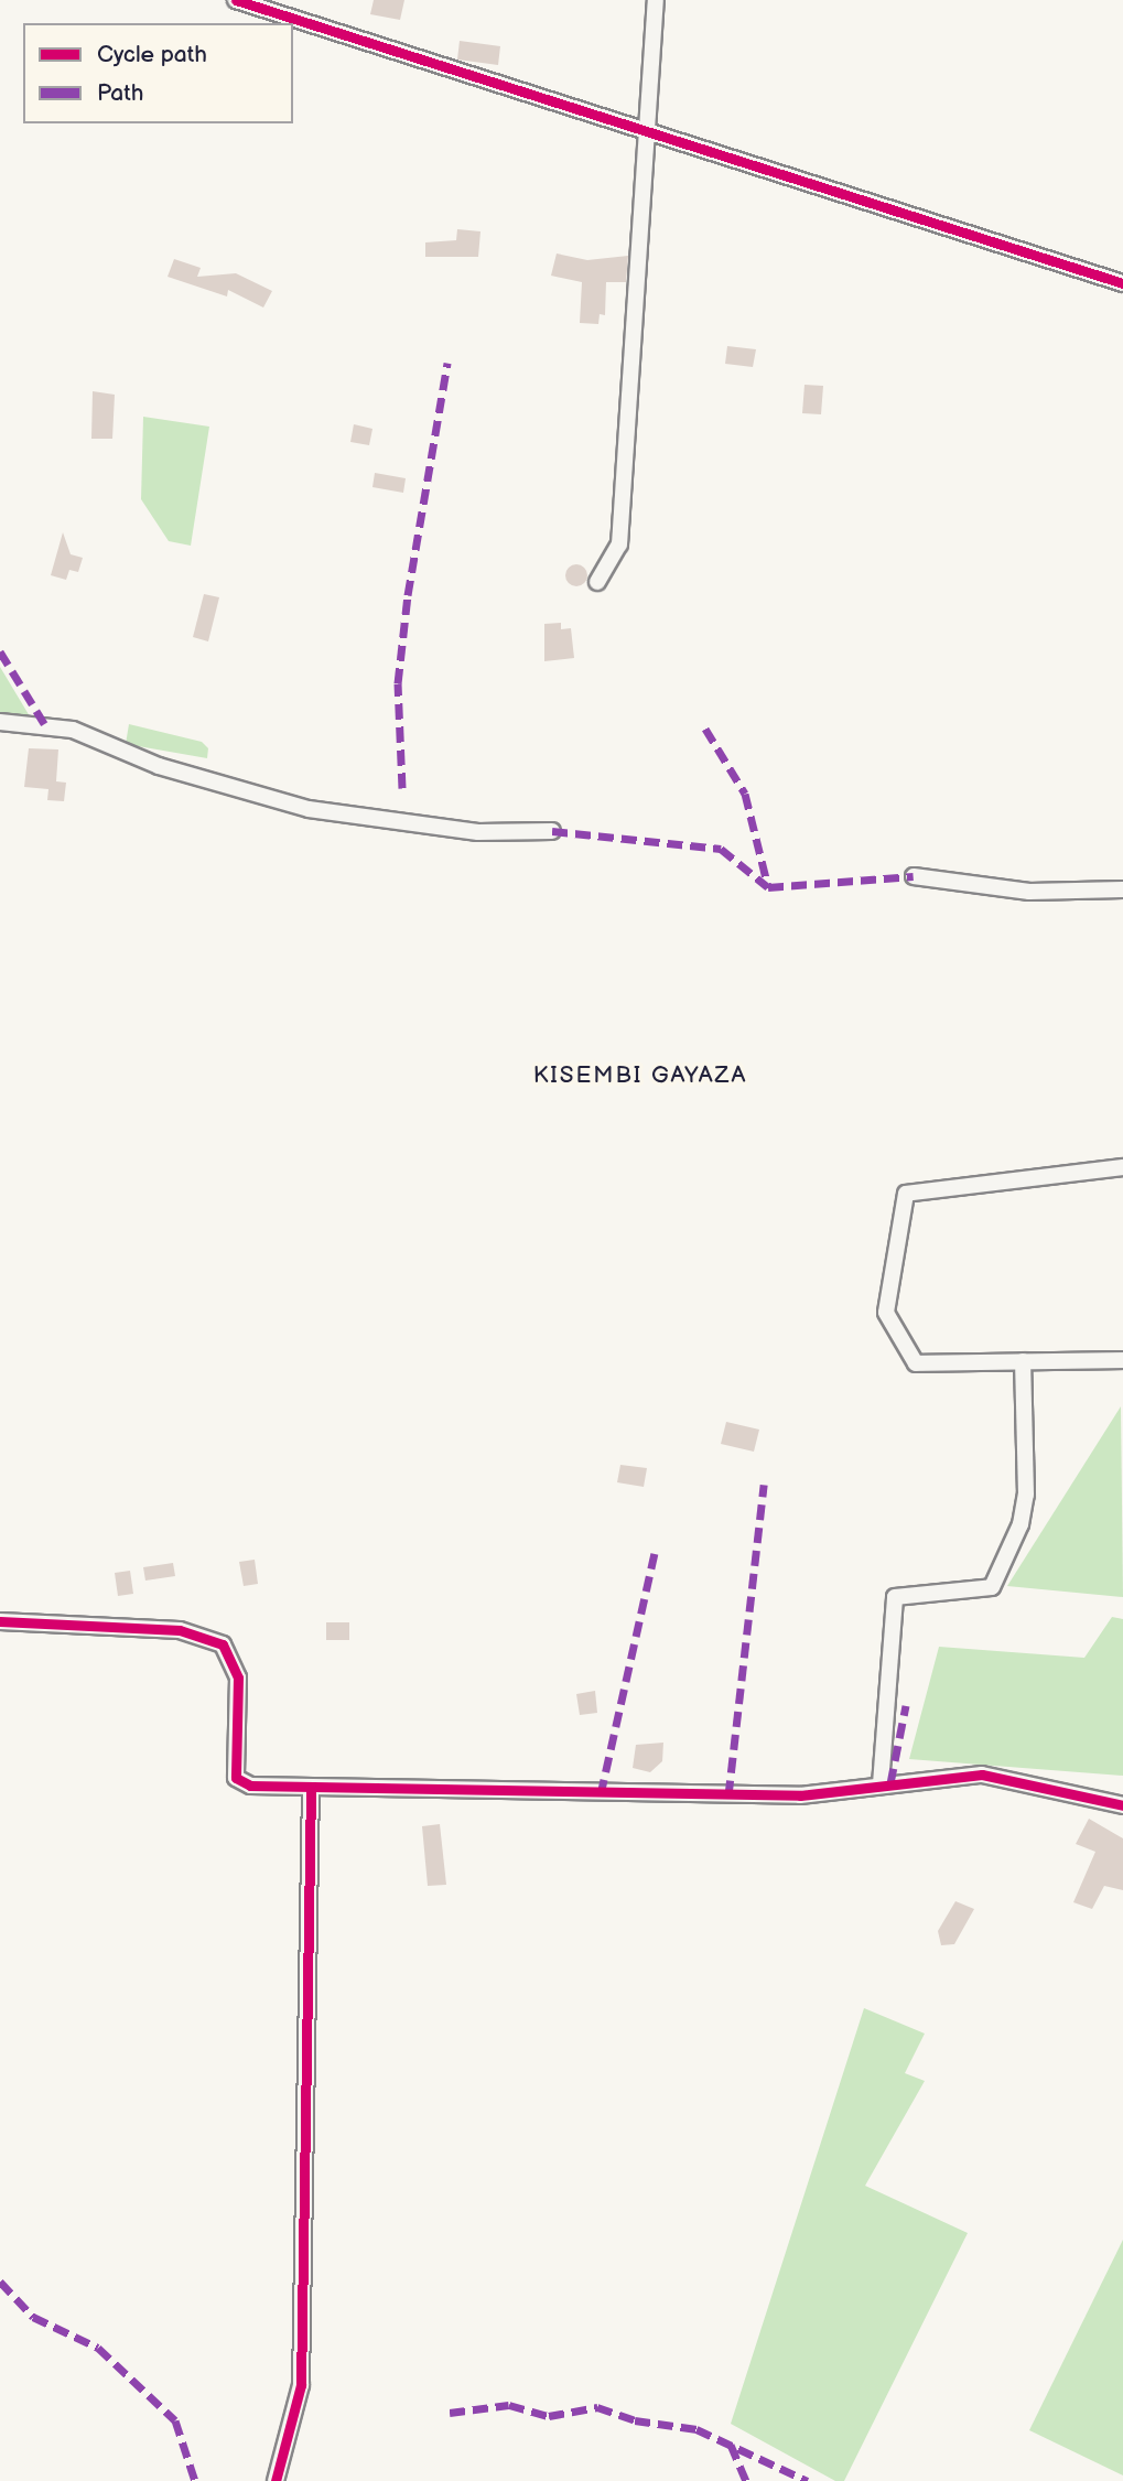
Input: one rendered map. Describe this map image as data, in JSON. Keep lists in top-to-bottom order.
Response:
{
  "districts": ["KISEMBI GAYAZA"],
  "legend": ["Cycle path", "Path"]
}
